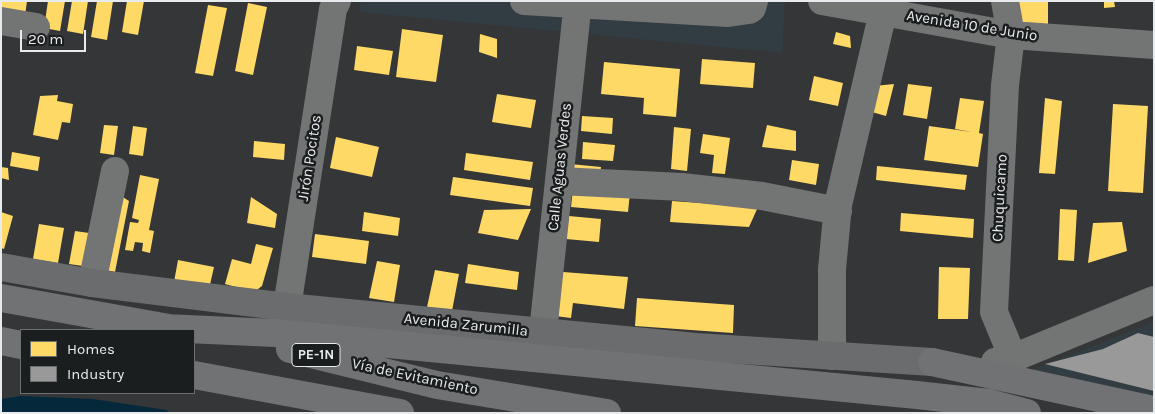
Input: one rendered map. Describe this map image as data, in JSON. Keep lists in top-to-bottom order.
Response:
{
  "streets": {
    "highway": ["PE-1N", "Vía de Evitamiento"],
    "main road": ["Avenida Zarumilla"],
    "street": [
      "Avenida 10 de Junio",
      "Jirón Pocitos",
      "Calle Aguas Verdes",
      "Chuquicamo"
    ]
  },
  "crossings": [
    ["Avenida 10 de Junio", "Chuquicamo"],
    ["Jirón Pocitos", "Avenida Zarumilla"],
    ["Calle Aguas Verdes", "Avenida Zarumilla"]
  ],
  "legend": ["Homes", "Industry"],
  "scale_bar": "20 m"
}
